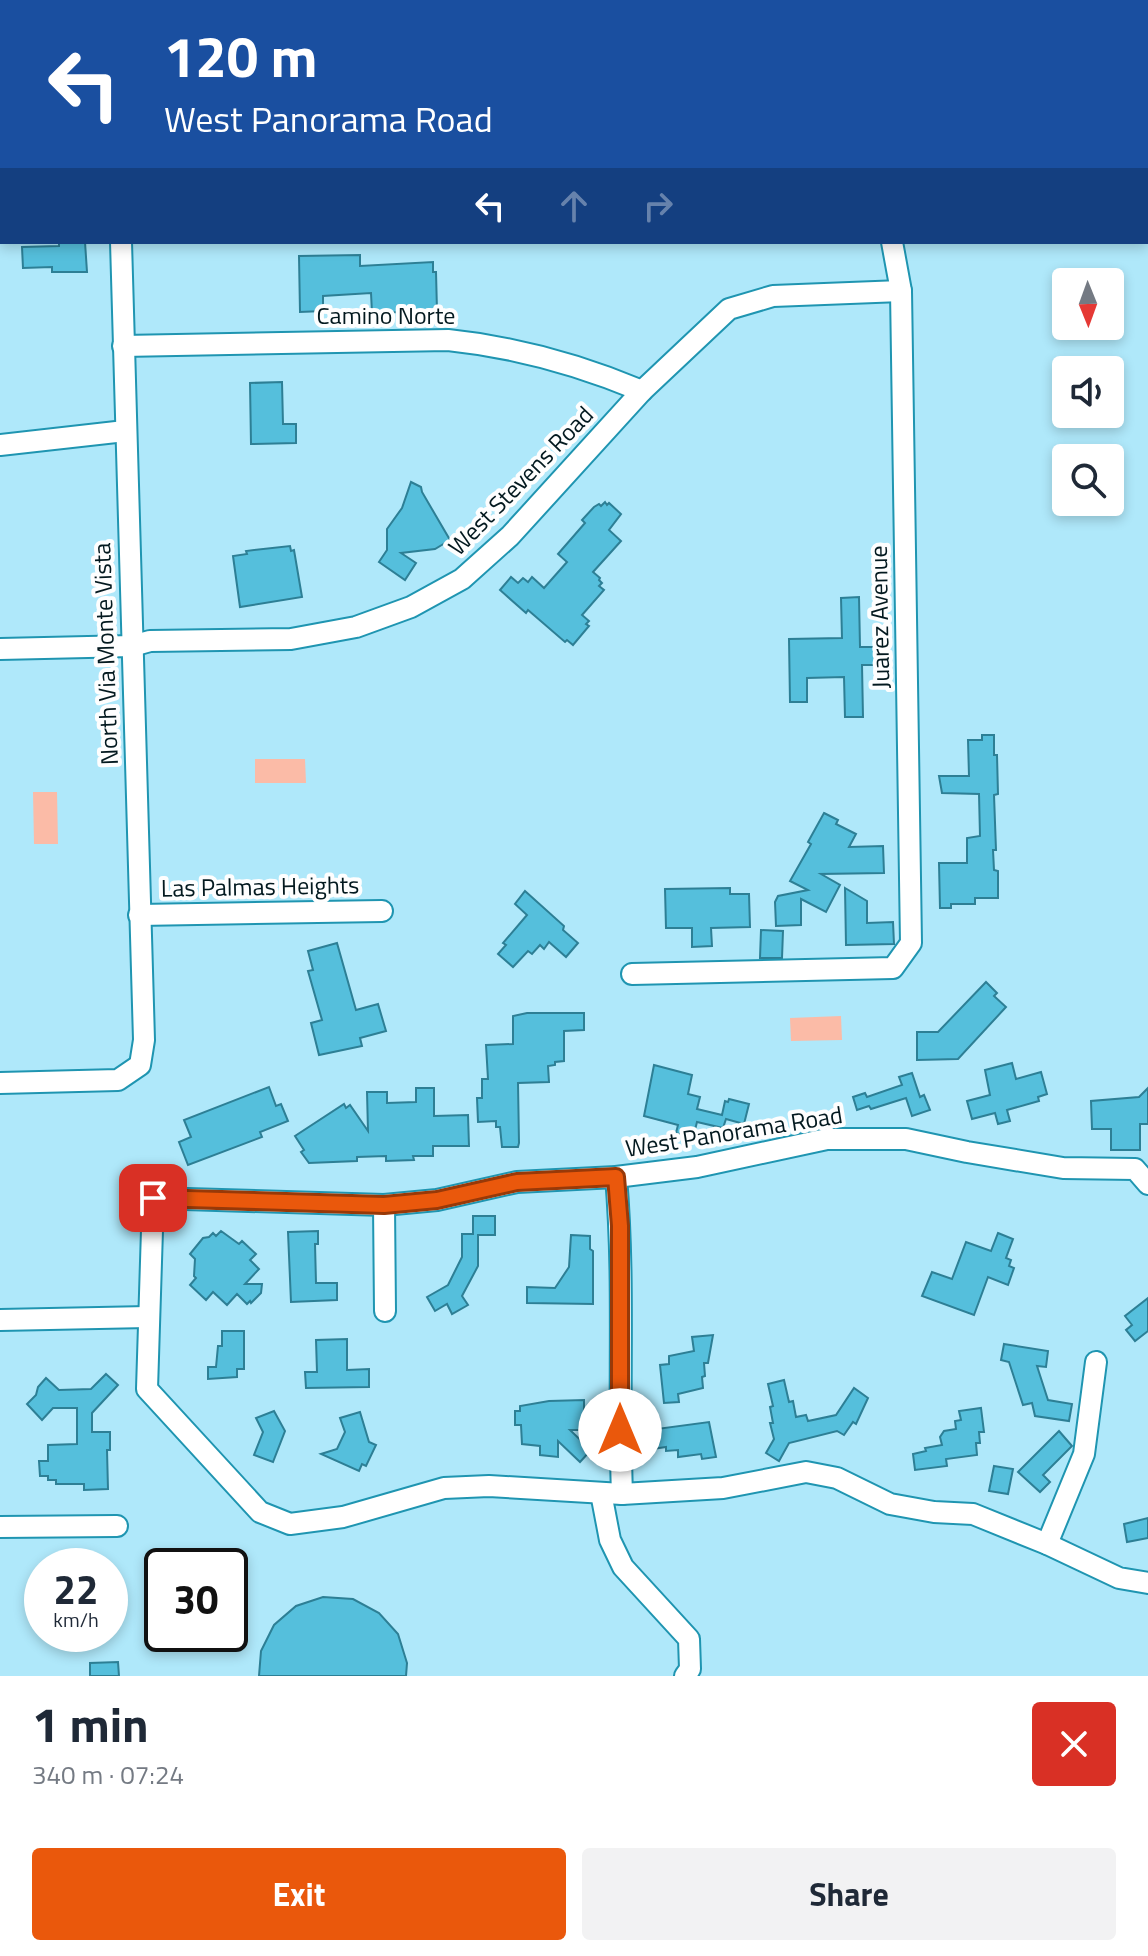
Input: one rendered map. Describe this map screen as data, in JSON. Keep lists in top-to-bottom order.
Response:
{
  "streets": {
    "street": [
      "Camino Norte",
      "West Stevens Road",
      "Juarez Avenue",
      "North Via Monte Vista",
      "Las Palmas Heights",
      "West Panorama Road"
    ]
  },
  "crossings": [
    ["Camino Norte", "West Stevens Road"],
    ["Camino Norte", "North Via Monte Vista"],
    ["West Stevens Road", "Juarez Avenue"],
    ["West Stevens Road", "North Via Monte Vista"],
    ["North Via Monte Vista", "Las Palmas Heights"]
  ],
  "north": "bottom",
  "page": {
    "turn": ["120 m", "West Panorama Road"],
    "speed": "22 km/h",
    "limit": "30",
    "heading": ["1 min", "340 m · 07:24"],
    "buttons": ["Exit", "Share"]
  }
}
